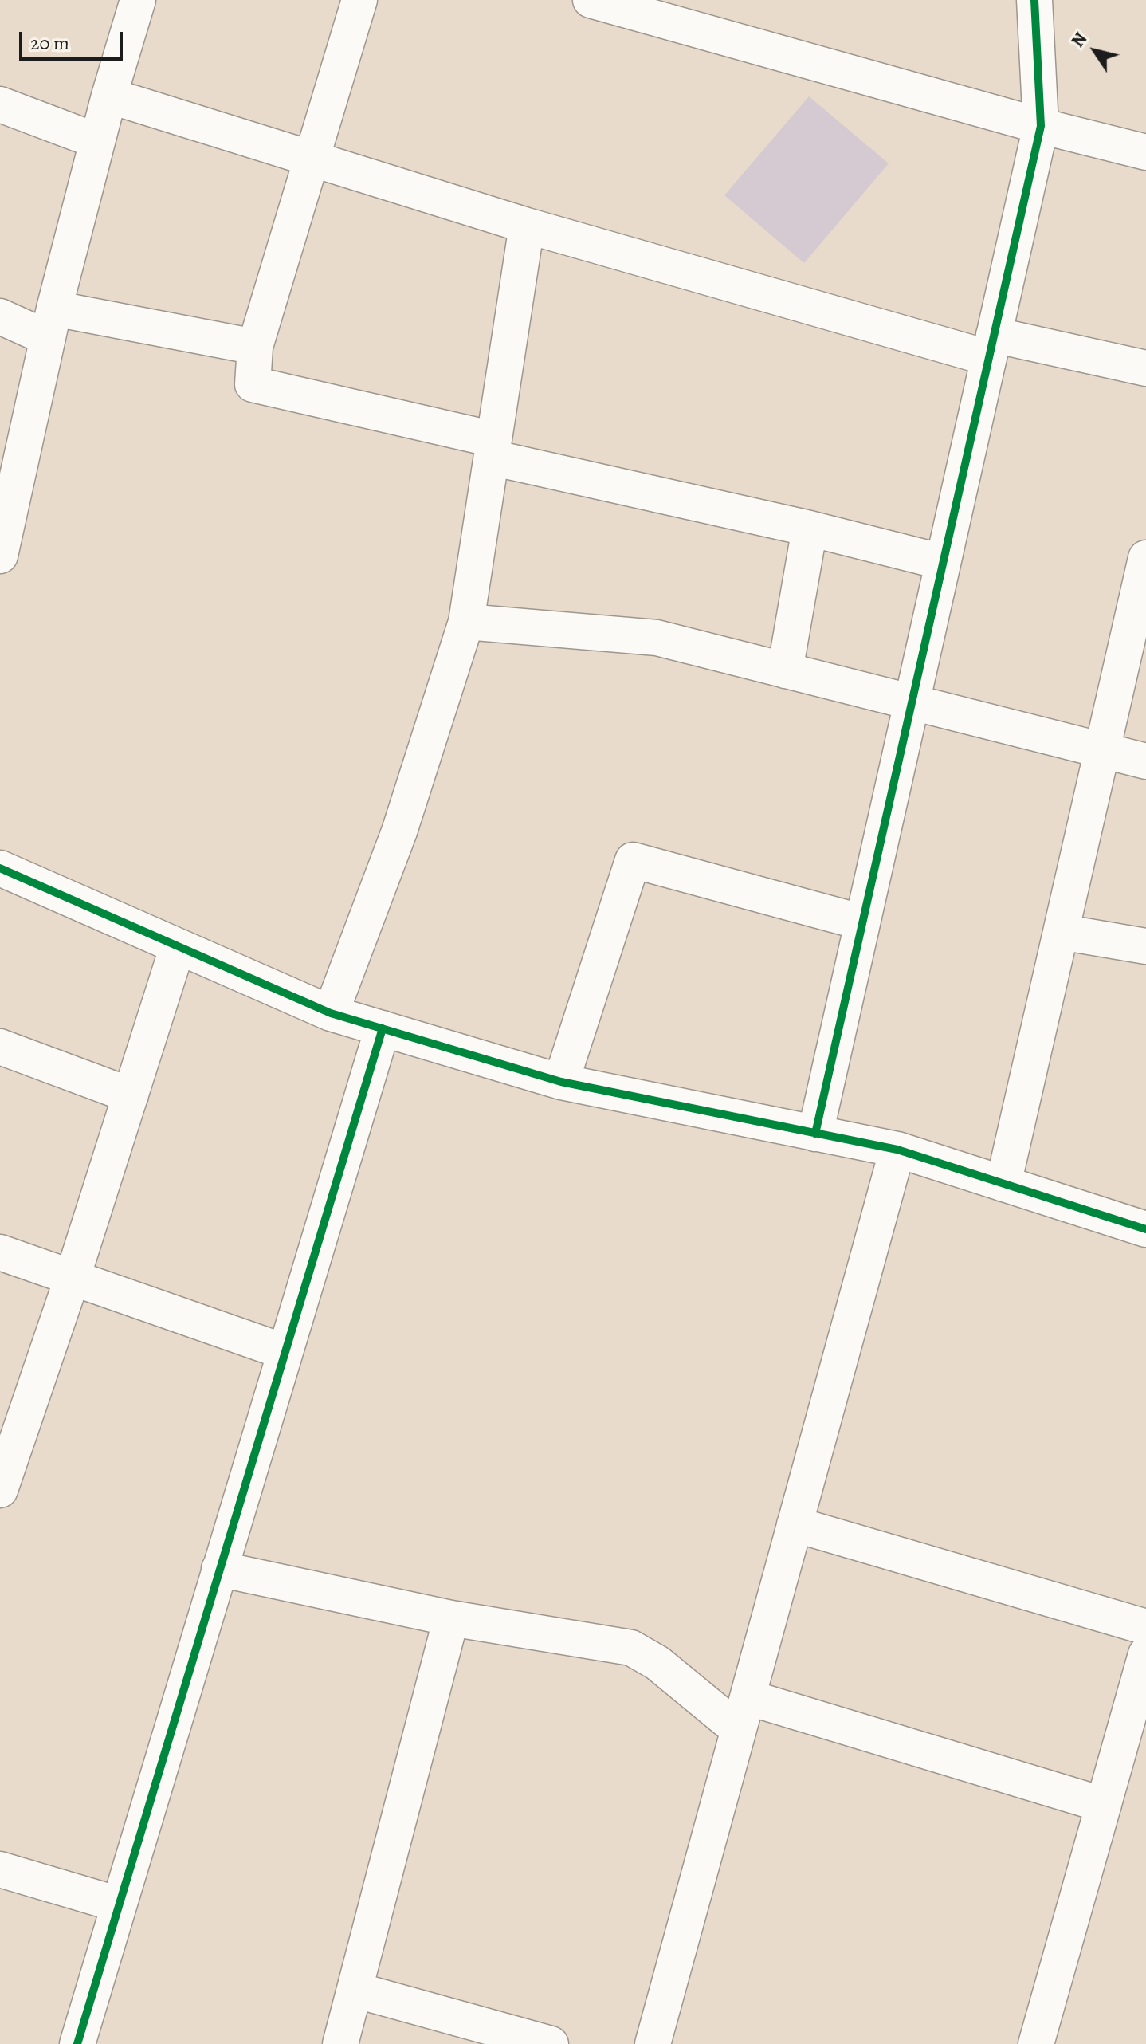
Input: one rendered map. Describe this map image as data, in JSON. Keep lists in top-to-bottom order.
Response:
{
  "scale_bar": "20 m",
  "north": "top left"
}
